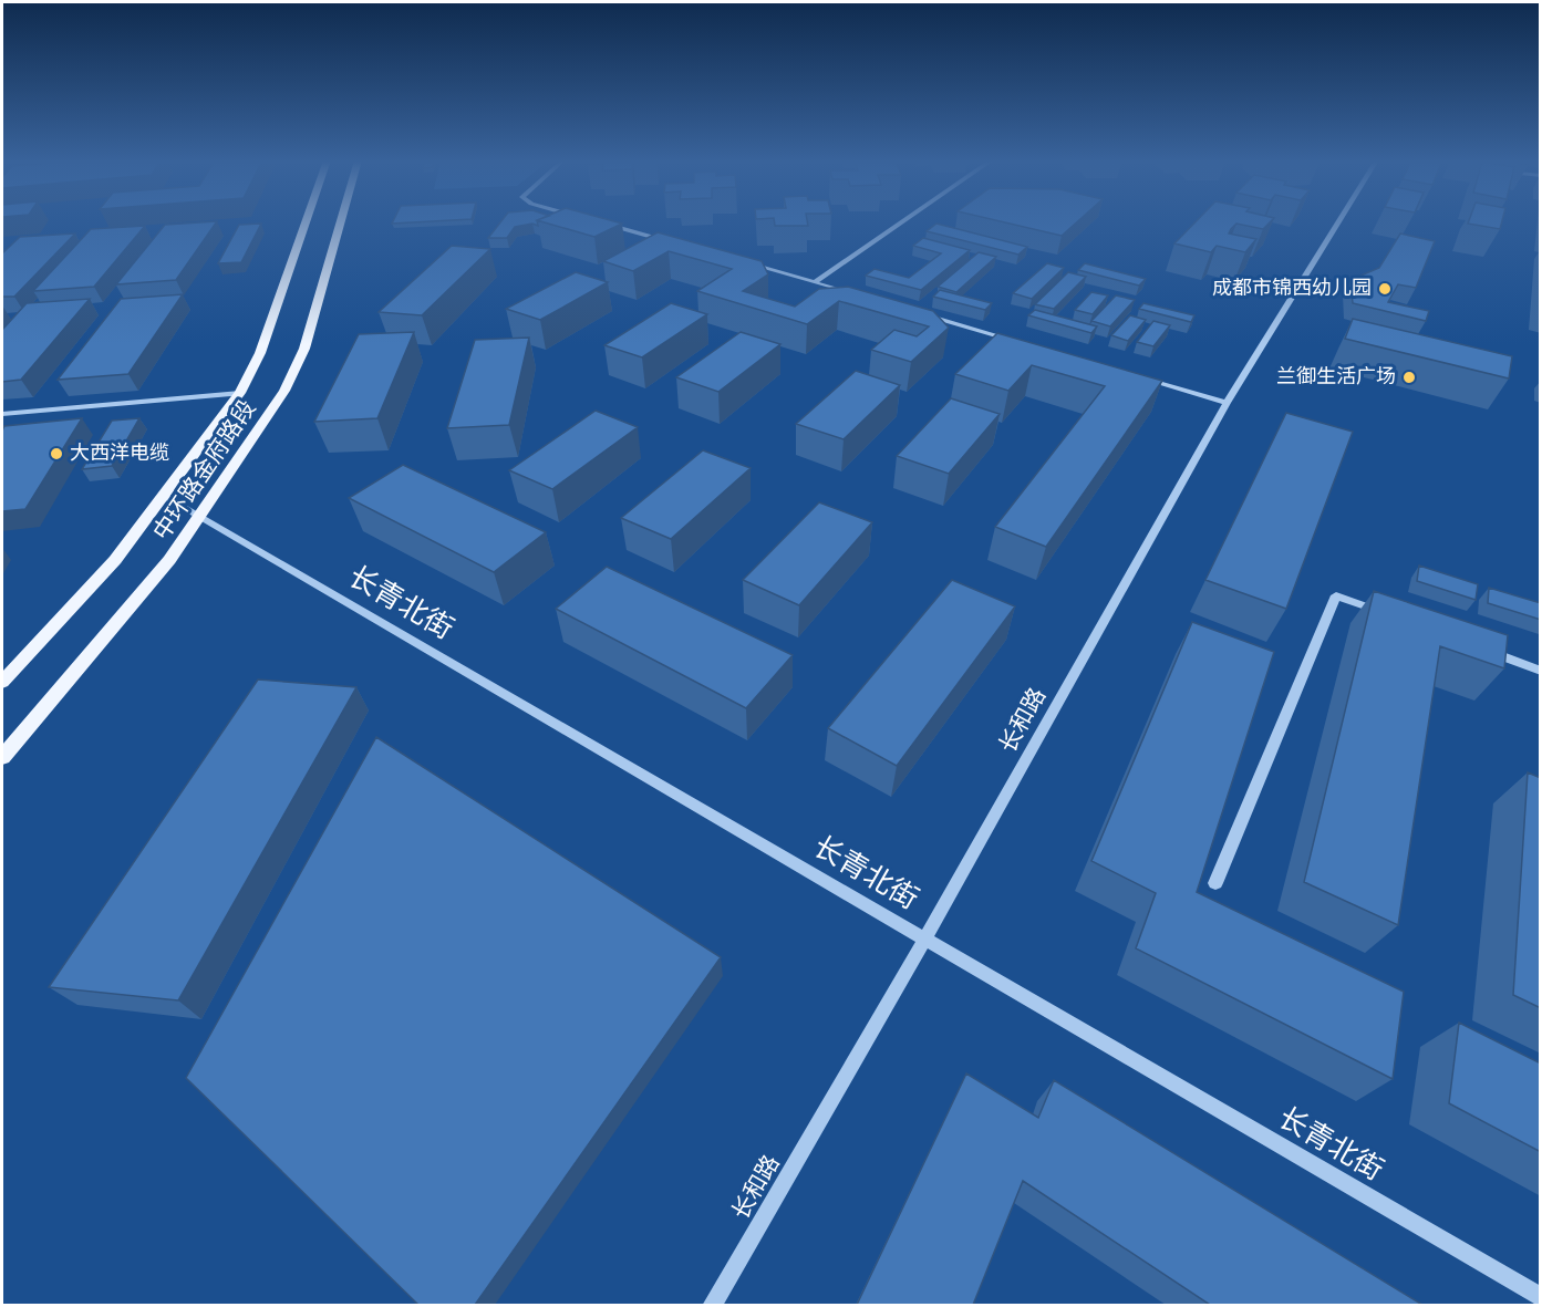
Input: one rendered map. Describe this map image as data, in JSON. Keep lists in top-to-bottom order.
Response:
{
  "streets": {
    "main road": ["中环路金府路段"],
    "street": ["长青北街", "长和路"]
  },
  "crossings": [
    ["中环路金府路段", "长青北街"],
    ["长青北街", "长和路"]
  ],
  "places": ["成都市锦西幼儿园", "兰御生活广场", "大西洋电缆"]
}
